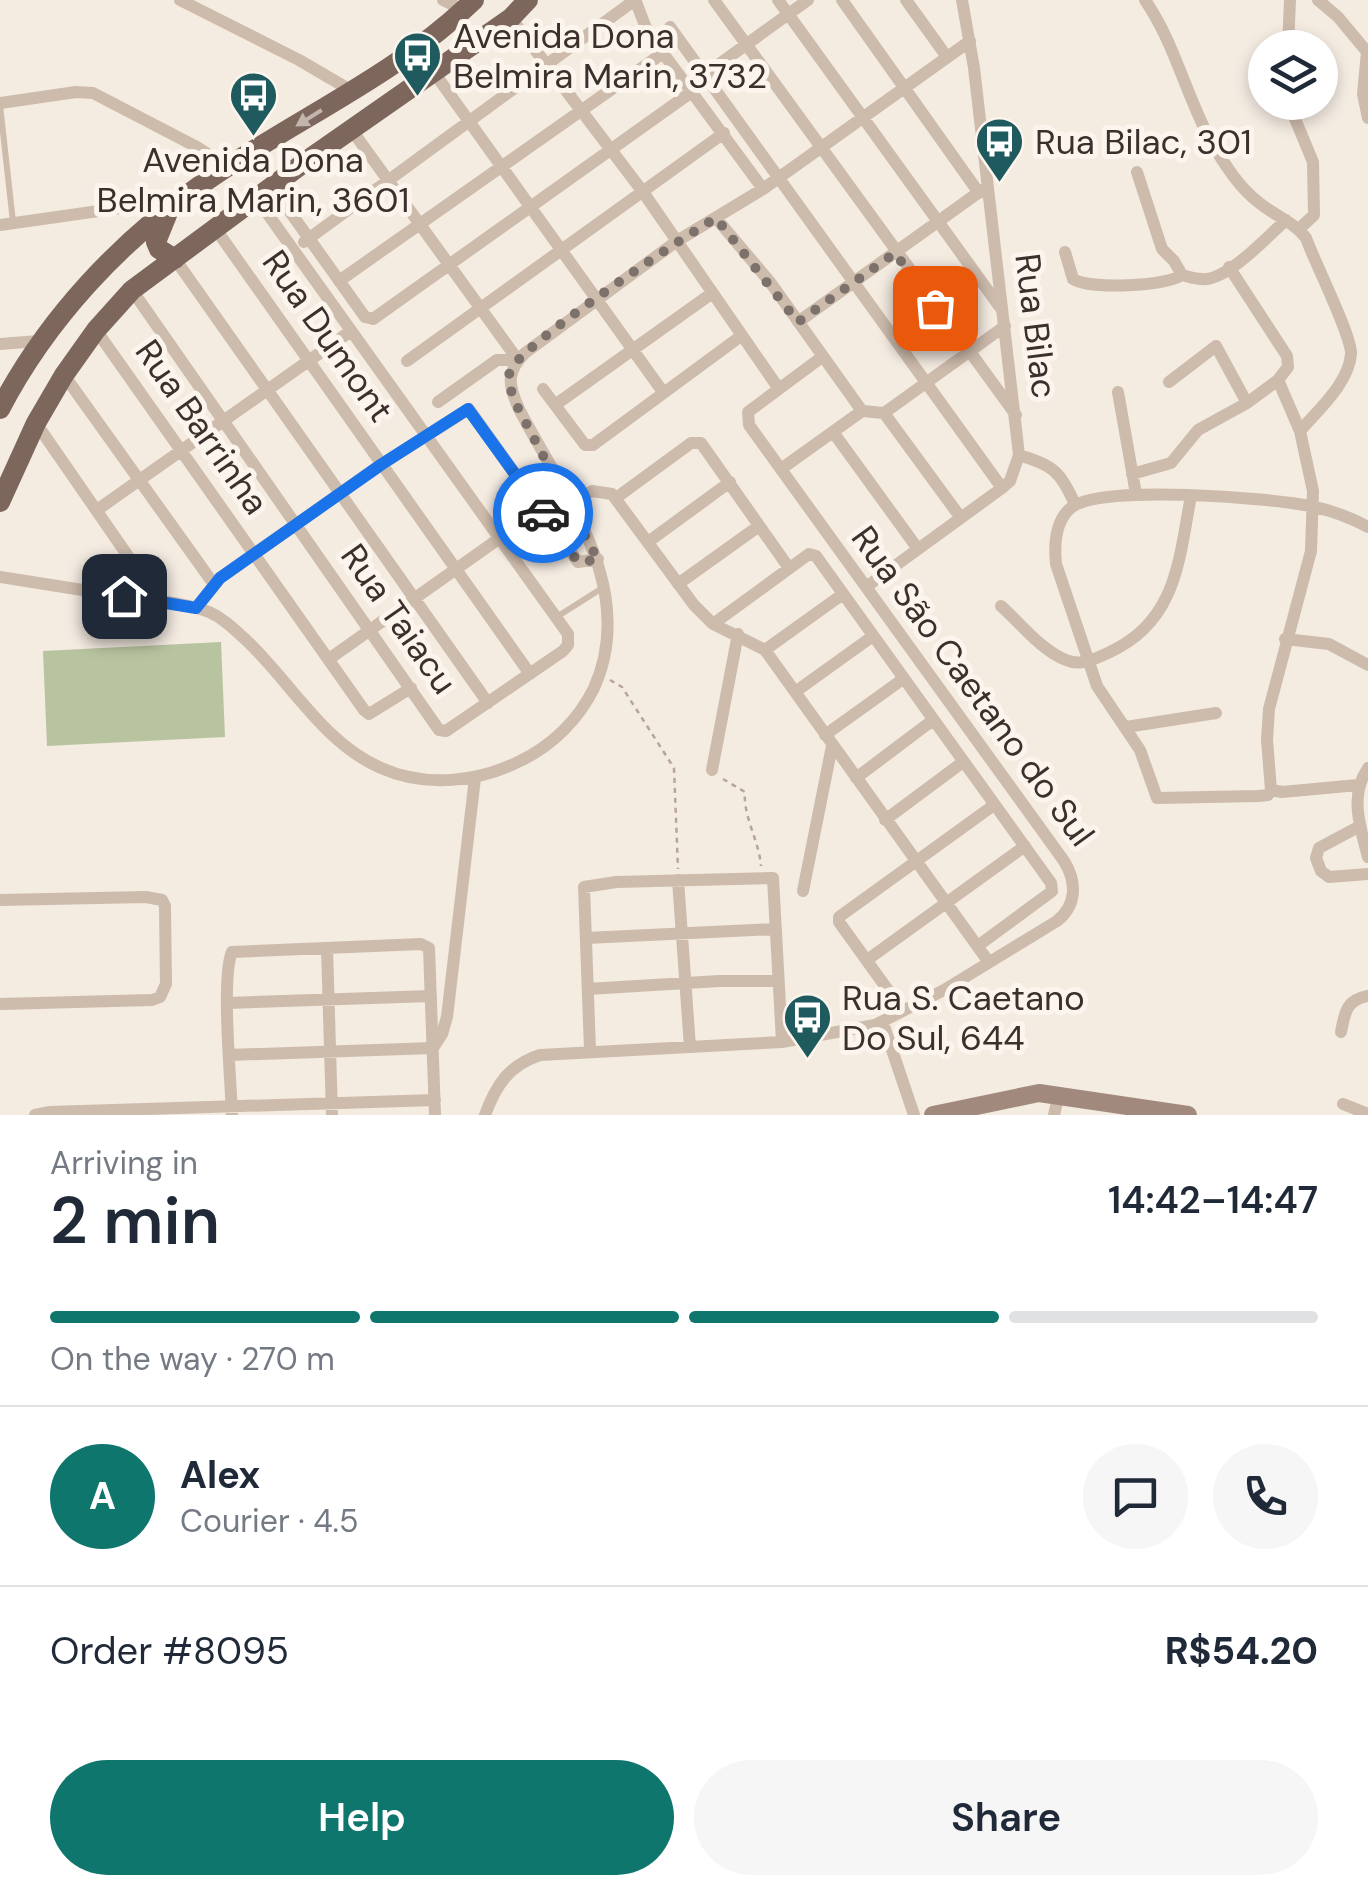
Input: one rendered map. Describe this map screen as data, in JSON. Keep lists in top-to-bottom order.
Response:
{
  "streets": {
    "street": [
      "Rua Bilac",
      "Rua Dumont",
      "Rua Barrinha",
      "Rua Taiacu",
      "Rua São Caetano do Sul"
    ]
  },
  "crossings": [
    ["Rua Dumont", "Rua Taiacu"],
    ["Rua Barrinha", "Rua Taiacu"]
  ],
  "places": {
    "bus stop": [
      "Avenida Dona Belmira Marin, 3732",
      "Avenida Dona Belmira Marin, 3601",
      "Rua Bilac, 301",
      "Rua S. Caetano Do Sul, 644"
    ]
  },
  "page": {
    "heading": ["2 min", "Arriving in", "14:42–14:47"],
    "panel": [
      "Alex",
      "Courier · 4.5",
      "Order #8095",
      "R$54.20"
    ],
    "bar": "On the way · 270 m",
    "round": "A",
    "buttons": ["Help", "Share"]
  }
}
